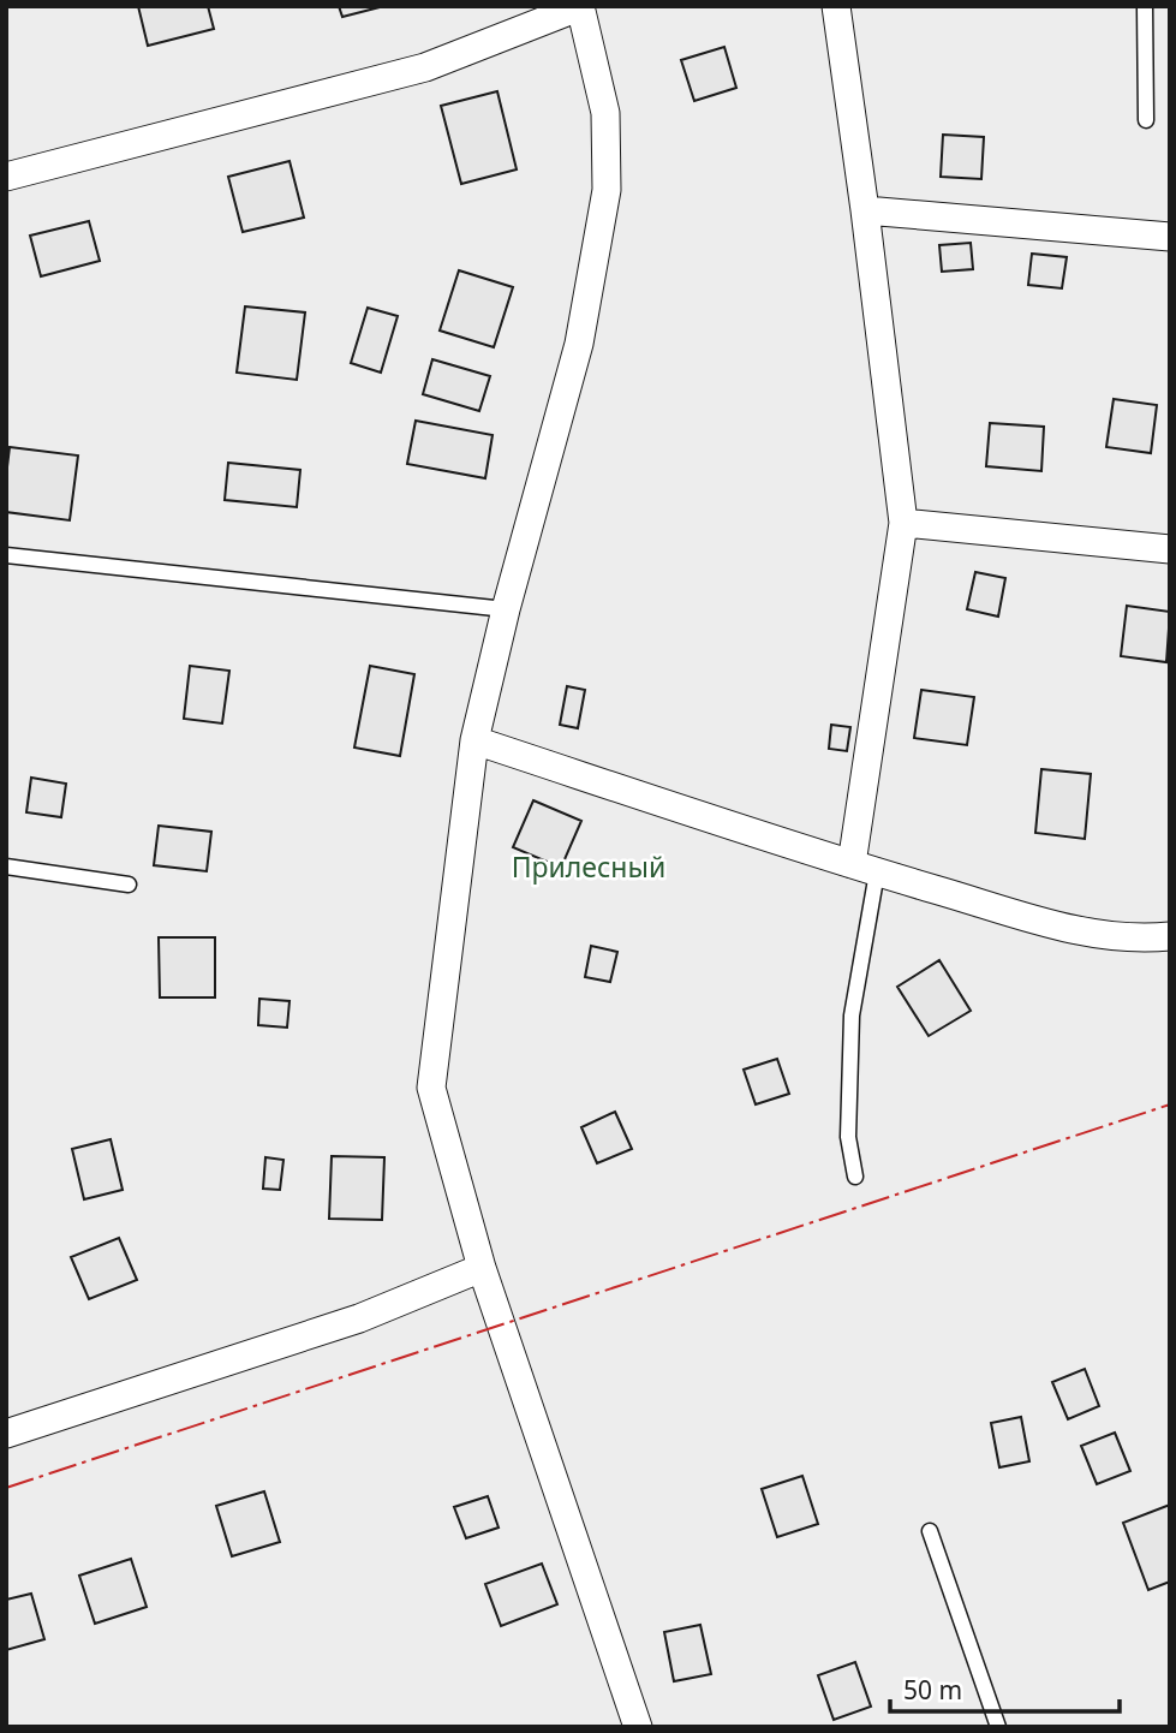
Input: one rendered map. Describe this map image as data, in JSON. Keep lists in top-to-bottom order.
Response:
{
  "parks": ["Прилесный"],
  "scale_bar": "50 m"
}
